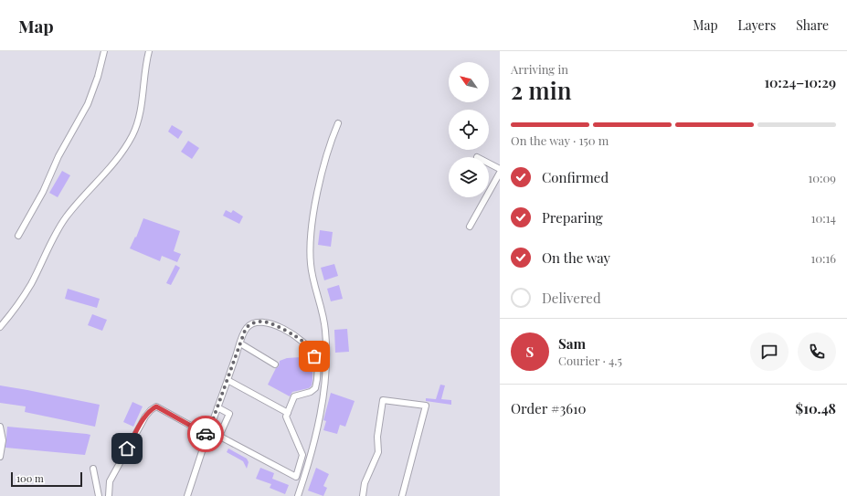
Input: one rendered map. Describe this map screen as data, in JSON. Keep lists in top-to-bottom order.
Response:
{
  "scale_bar": "100 m",
  "north": "top left",
  "page": {
    "header": "Map",
    "nav": ["Map", "Layers", "Share"],
    "heading": ["2 min", "Arriving in", "10:24–10:29"],
    "panel": [
      "Sam",
      "Courier · 4.5",
      "Order #3610",
      "$10.48"
    ],
    "bar": "On the way · 150 m",
    "list": [
      ["Confirmed", "10:09"],
      ["Preparing", "10:14"],
      ["On the way", "10:16"],
      "Delivered"
    ],
    "round": "S",
    "scale": "100 m"
  }
}
